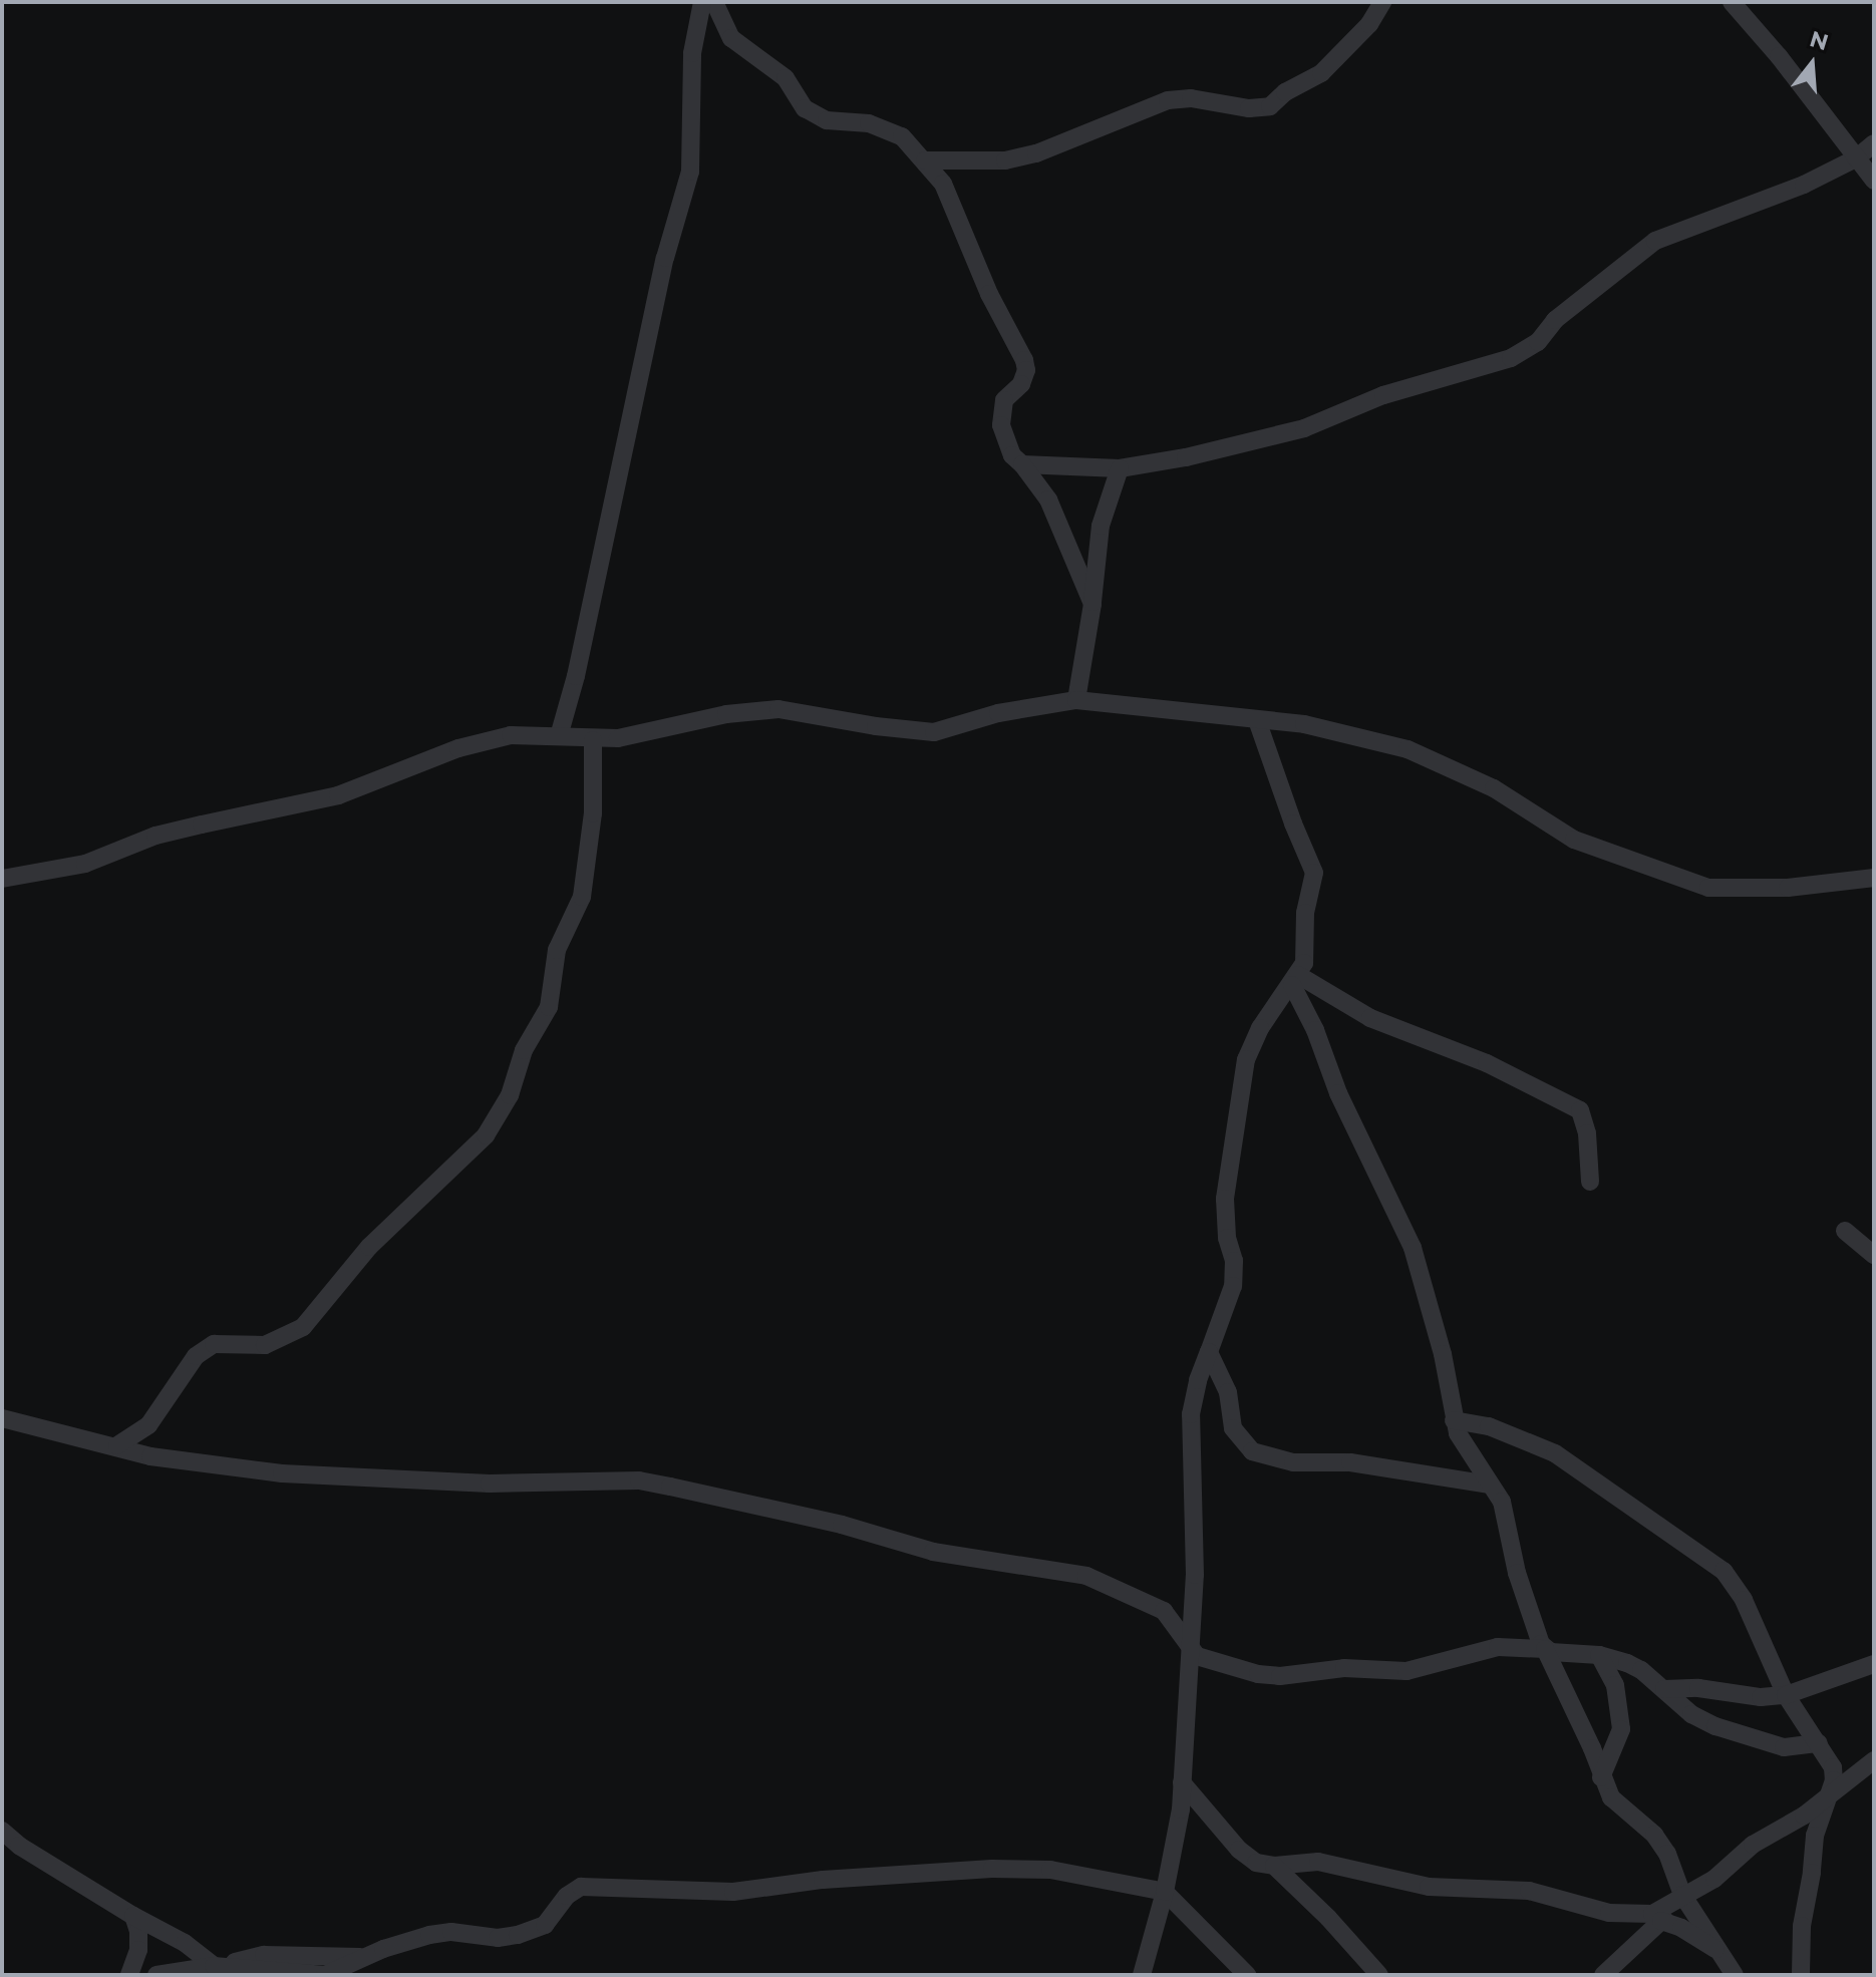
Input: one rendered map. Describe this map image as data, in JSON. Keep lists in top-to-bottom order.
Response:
{
  "north": "top"
}
